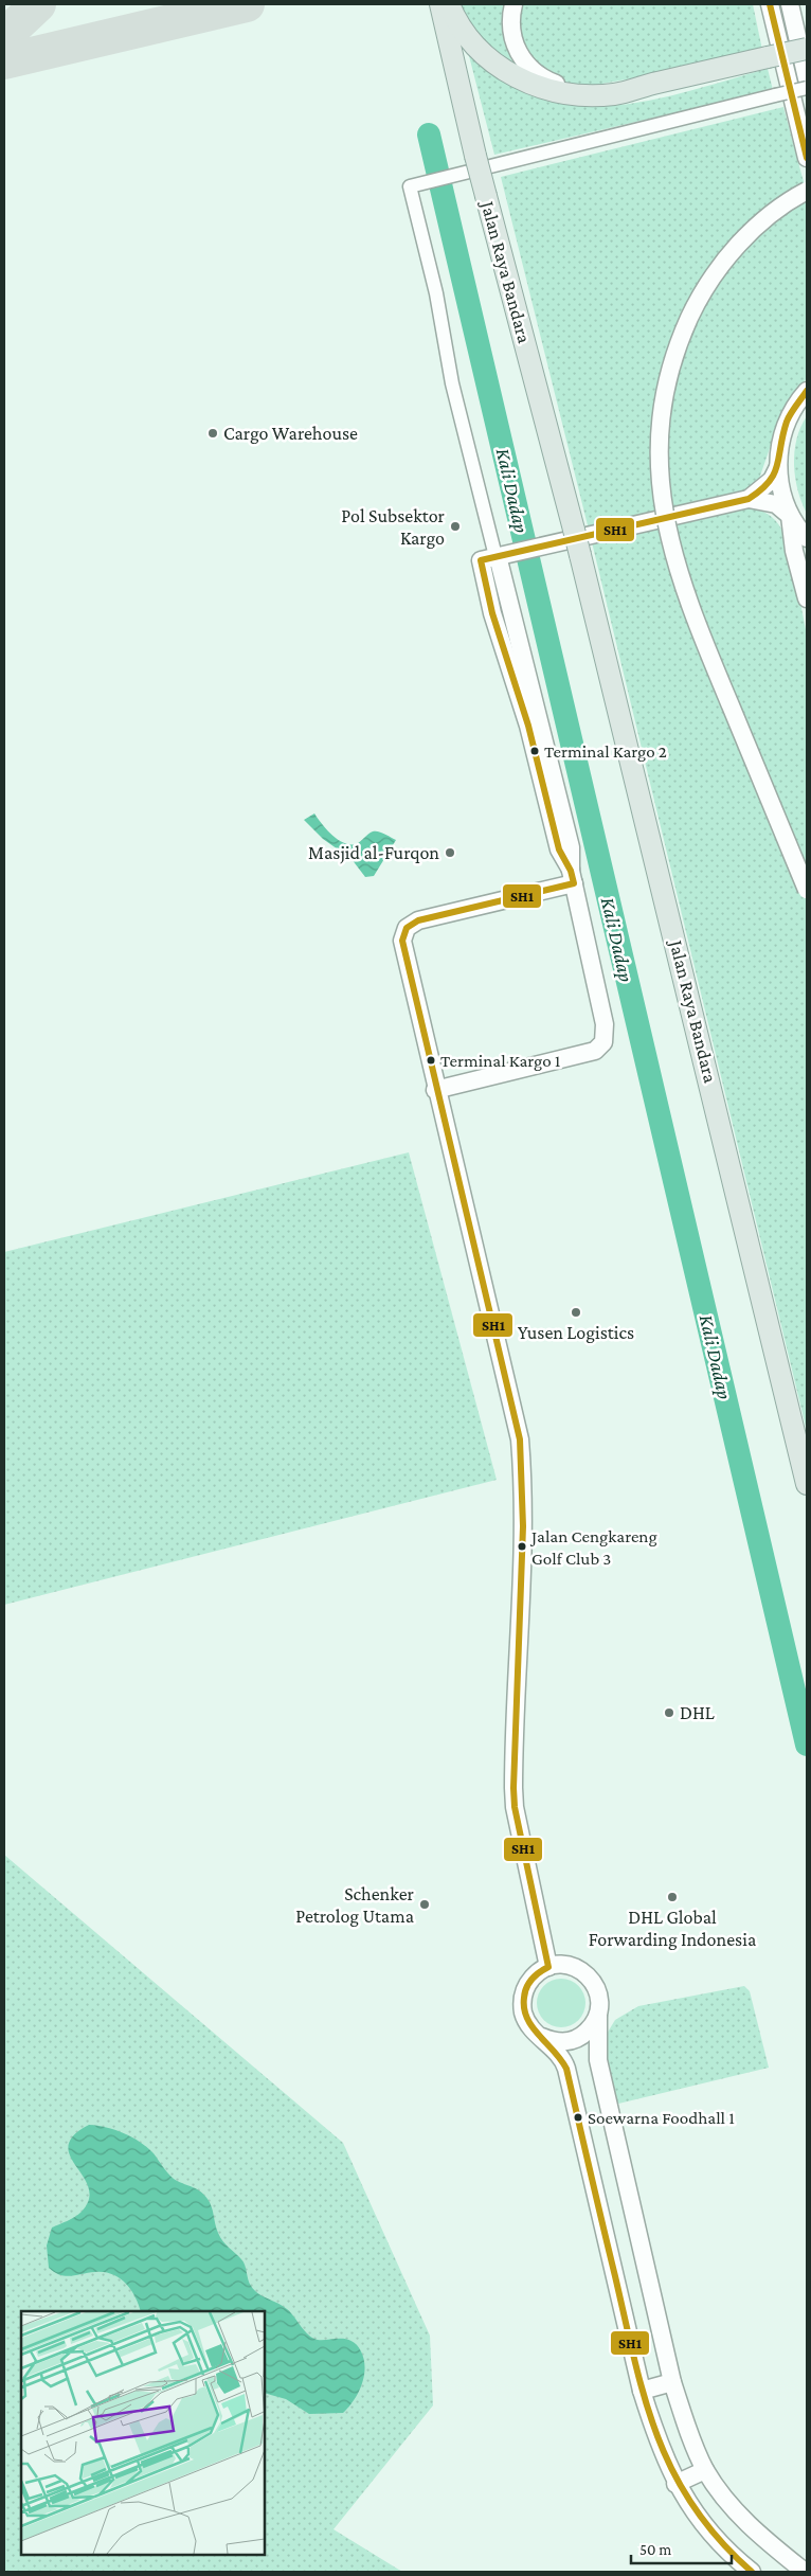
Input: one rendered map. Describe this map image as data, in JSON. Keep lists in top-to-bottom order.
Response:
{
  "streets": {
    "main road": ["Jalan Raya Bandara"]
  },
  "water": ["Kali Dadap"],
  "places": [
    "Cargo Warehouse",
    "Pol Subsektor Kargo",
    "Terminal Kargo 2",
    "Masjid al-Furqon",
    "Terminal Kargo 1",
    "Yusen Logistics",
    "Jalan Cengkareng Golf Club 3",
    "DHL",
    "DHL Global Forwarding Indonesia",
    "Schenker Petrolog Utama",
    "Soewarna Foodhall 1"
  ],
  "lines": ["transit line SH1"],
  "scale_bar": "50 m"
}
